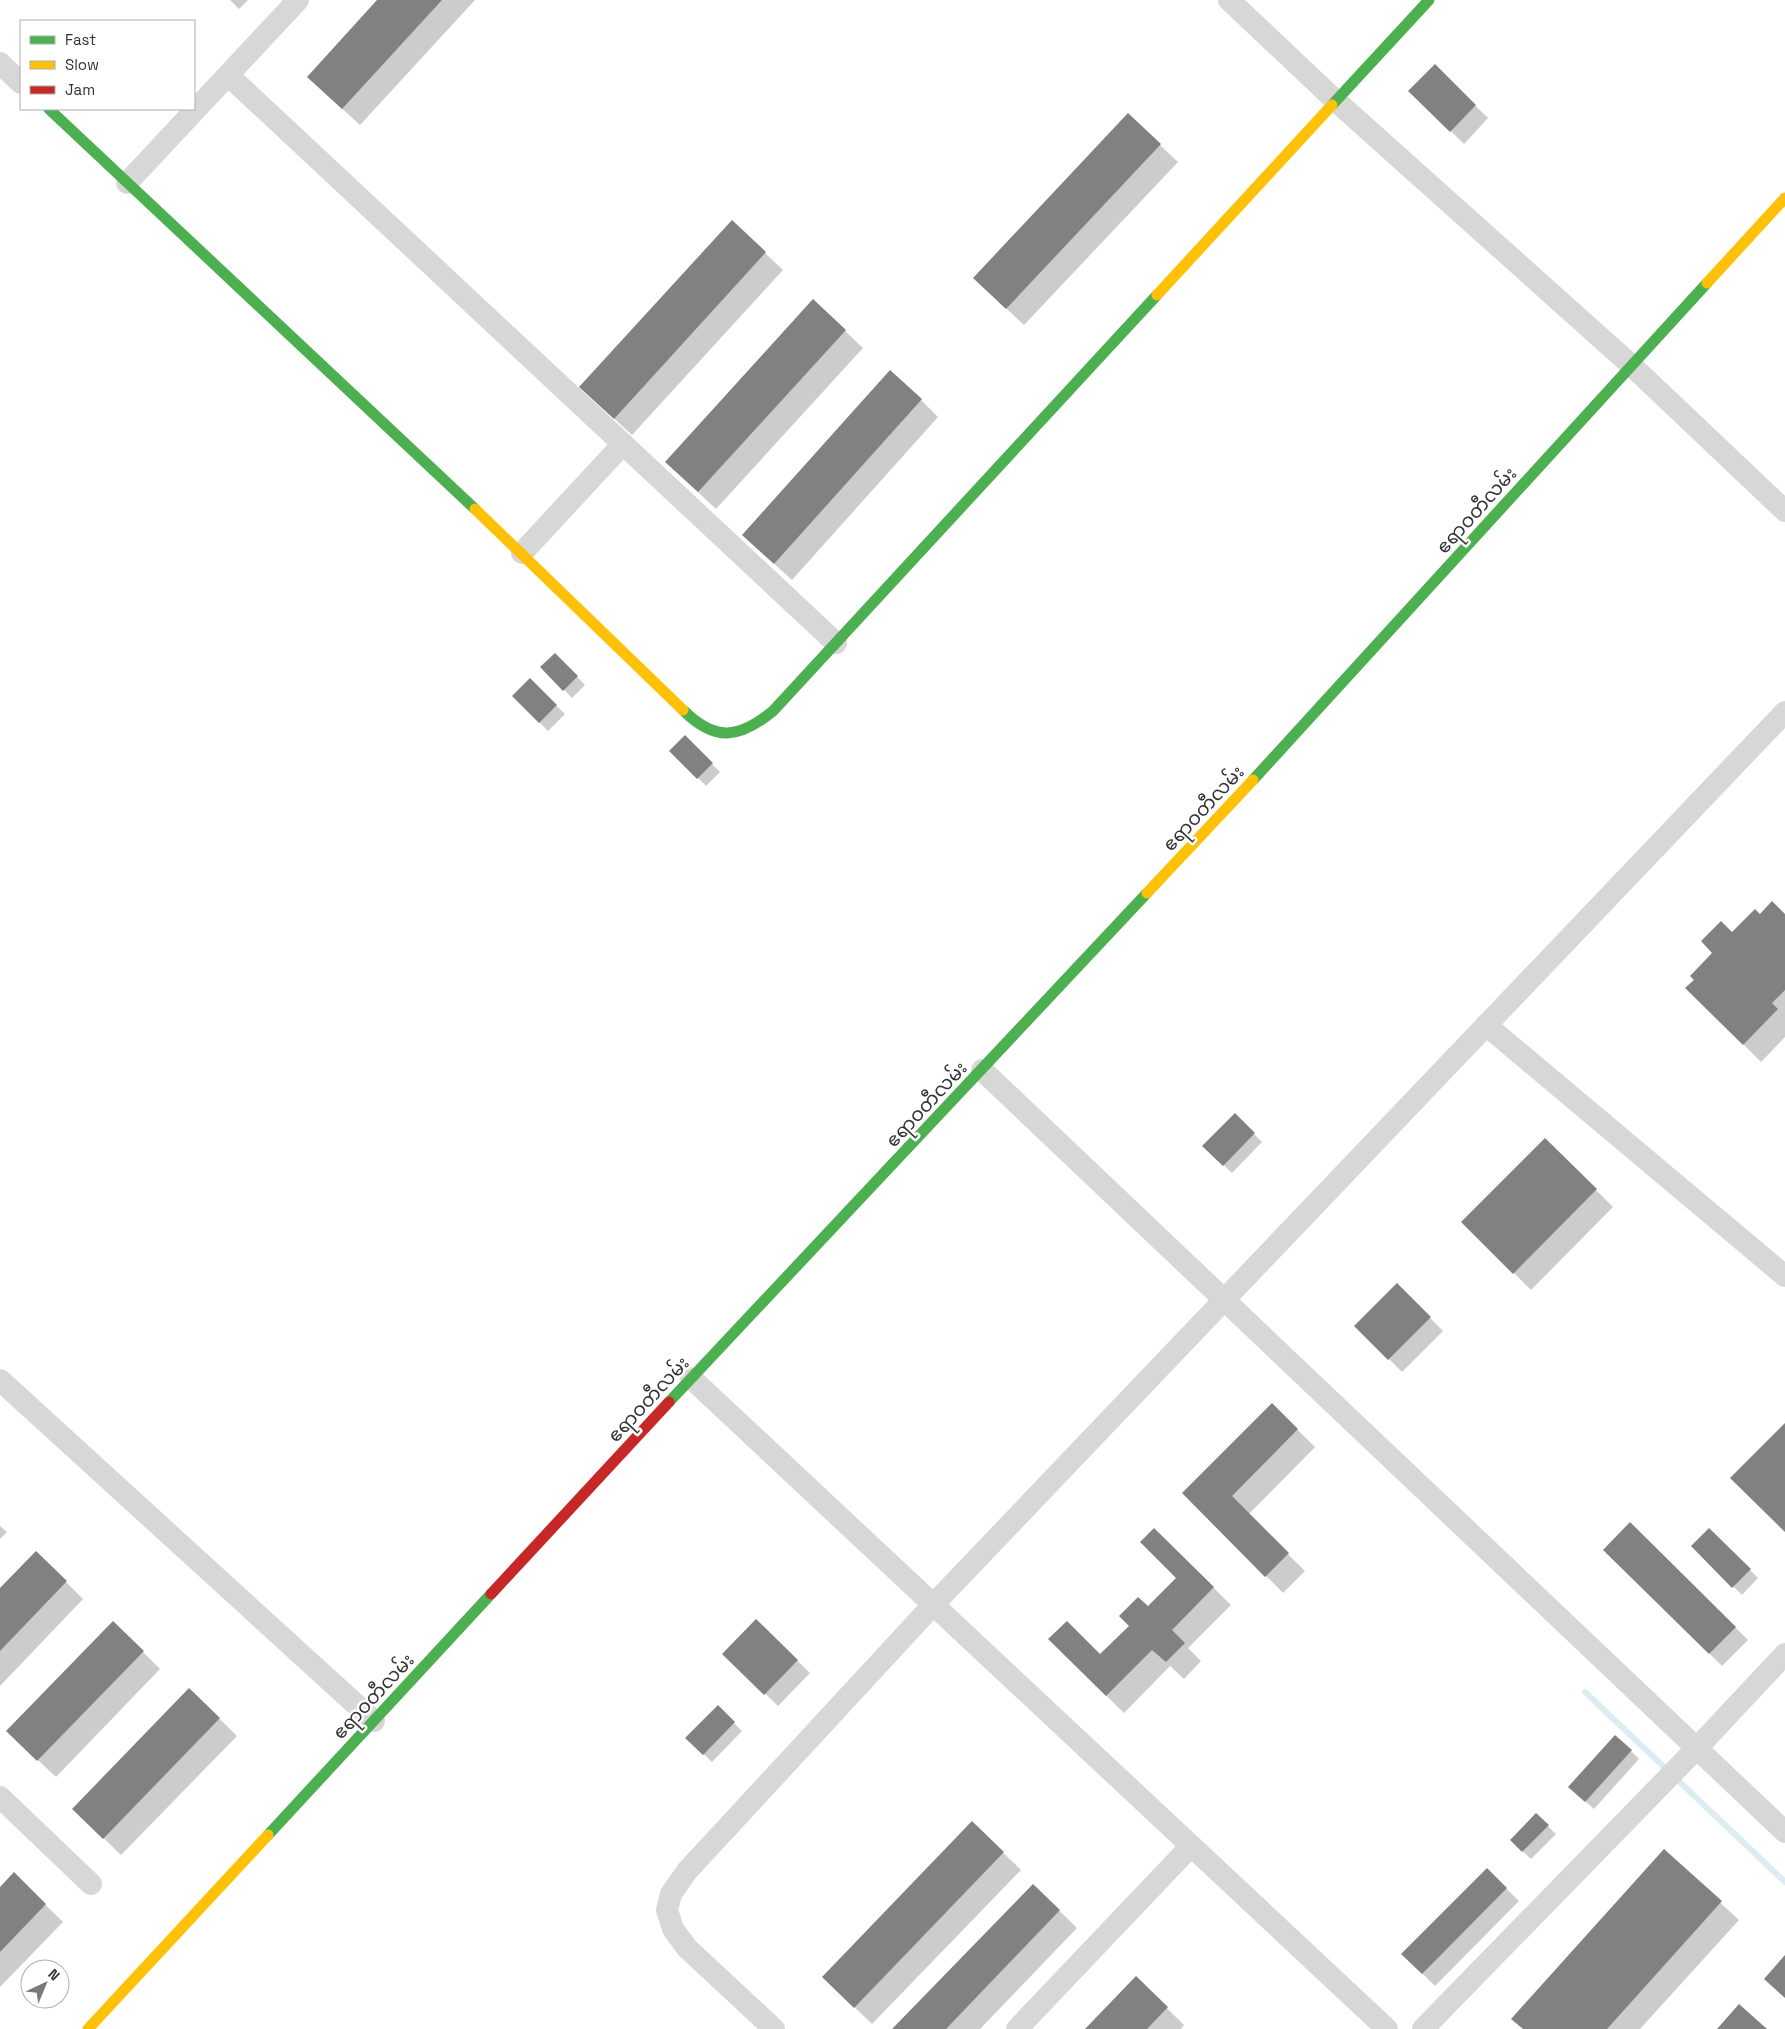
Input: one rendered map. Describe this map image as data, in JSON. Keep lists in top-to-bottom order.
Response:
{
  "streets": {
    "street": ["ဧရာဝတီလမ်း"]
  },
  "legend": ["Fast", "Slow", "Jam"],
  "north": "top right"
}
